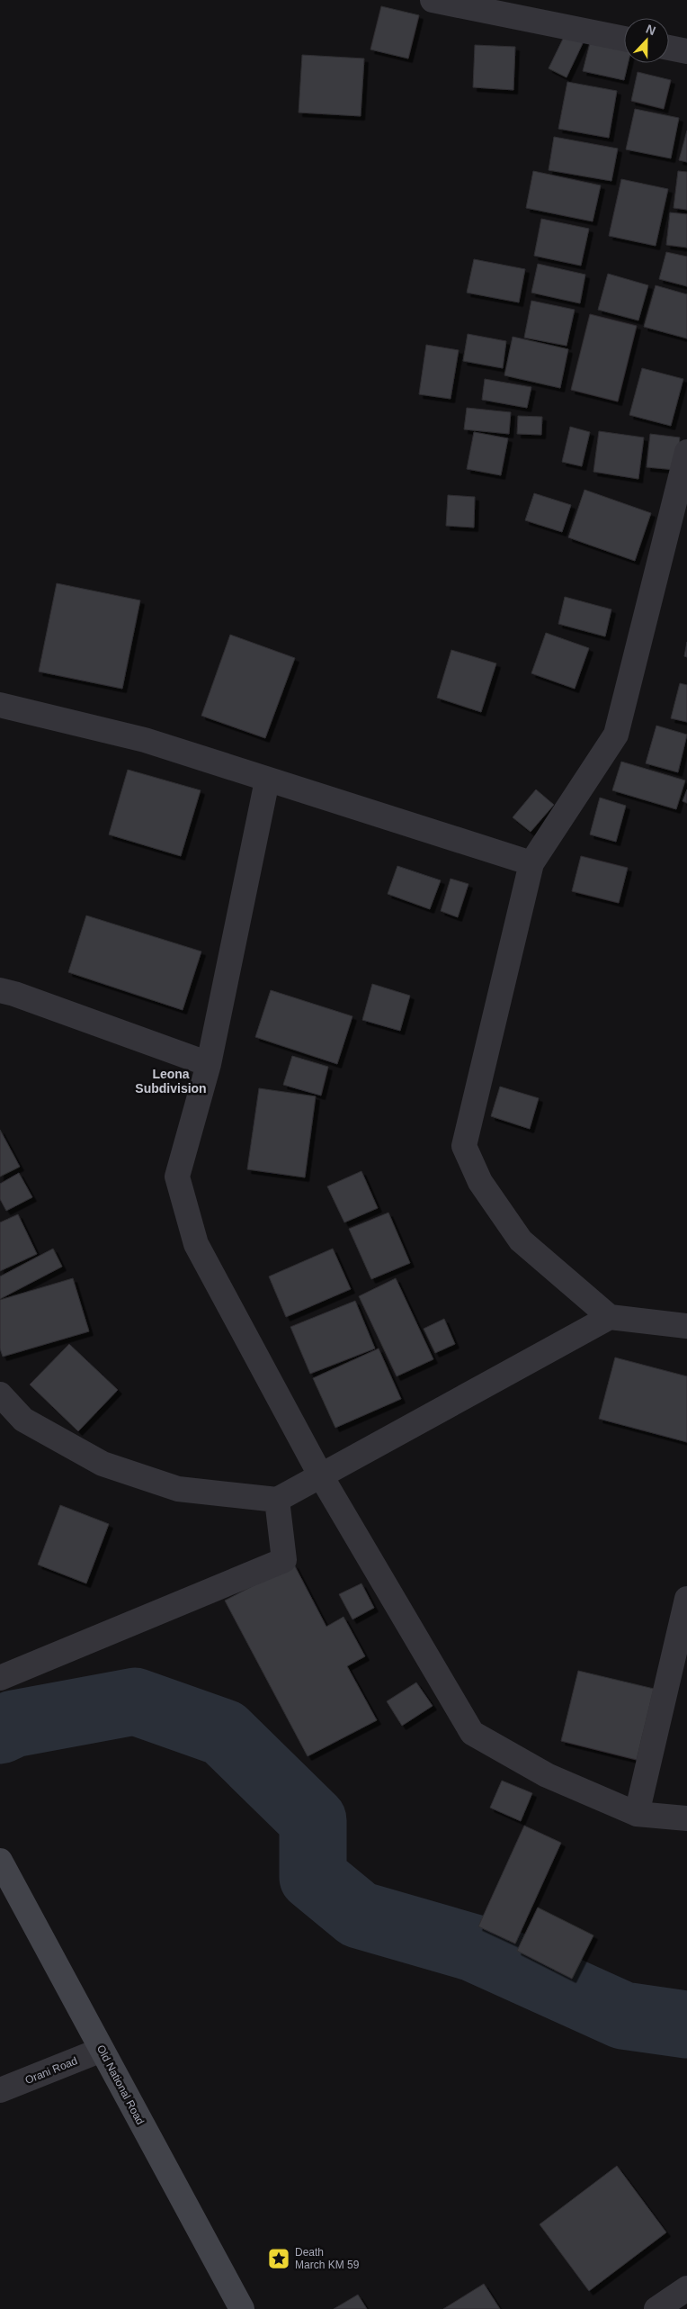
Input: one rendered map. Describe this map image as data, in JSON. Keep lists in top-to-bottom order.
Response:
{
  "streets": {
    "main road": ["Old National Road"],
    "street": ["Orani Road"]
  },
  "crossings": [
    ["Orani Road", "Old National Road"]
  ],
  "districts": ["Leona Subdivision"],
  "places": {
    "place": ["Death March KM 59"]
  },
  "north": "top"
}
